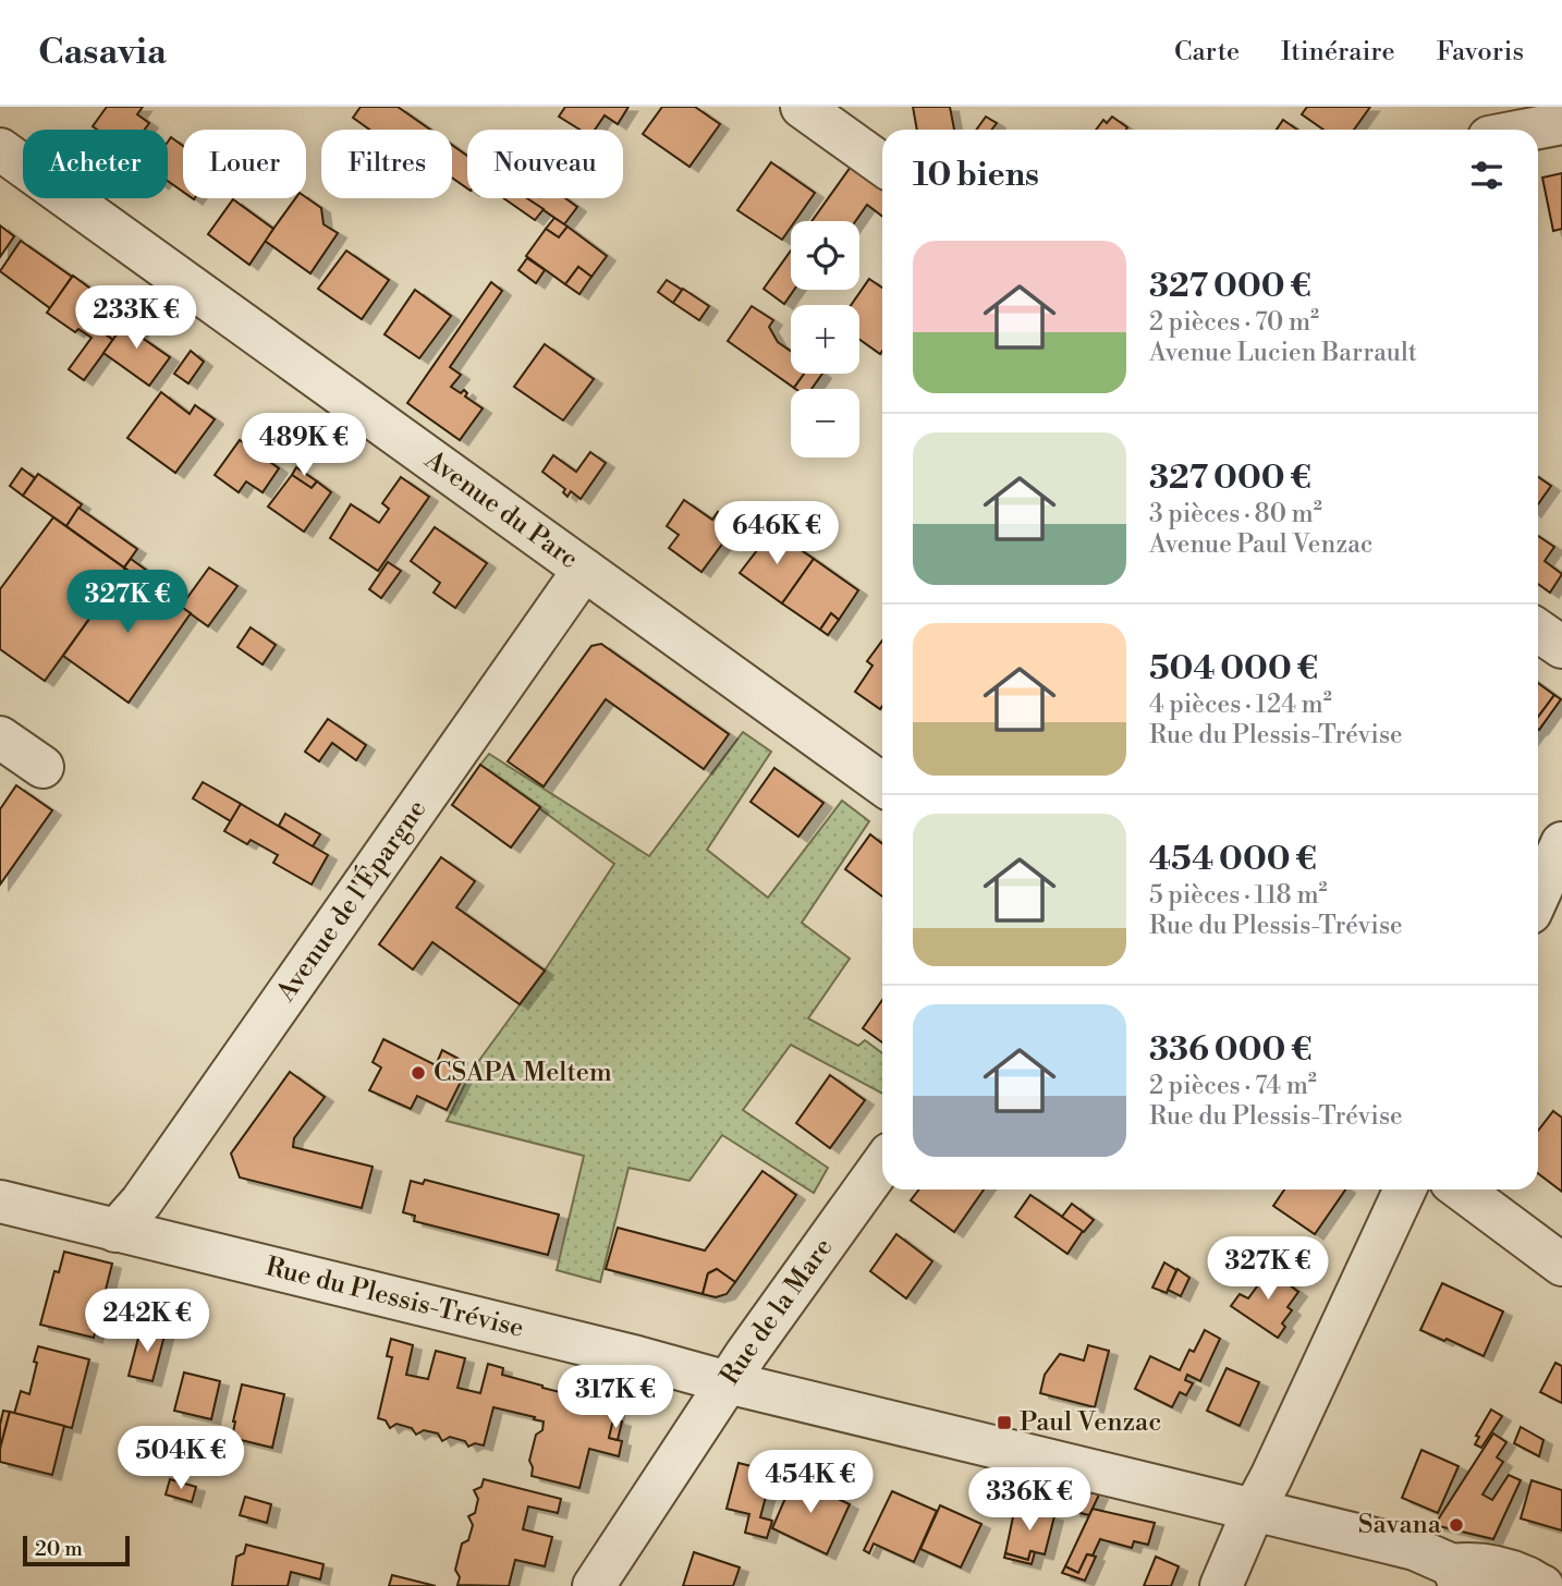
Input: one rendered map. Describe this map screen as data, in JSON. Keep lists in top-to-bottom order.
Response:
{
  "streets": {
    "street": [
      "Avenue du Parc",
      "Avenue de l'Épargne",
      "Rue du Plessis-Trévise",
      "Rue de la Mare"
    ]
  },
  "crossings": [
    ["Avenue du Parc", "Avenue de l'Épargne"],
    ["Avenue de l'Épargne", "Rue du Plessis-Trévise"],
    ["Rue du Plessis-Trévise", "Rue de la Mare"]
  ],
  "places": {
    "other": ["CSAPA Meltem", "Savana"],
    "transit": ["Paul Venzac"]
  },
  "scale_bar": "20 m",
  "page": {
    "header": "Casavia",
    "nav": ["Carte", "Itinéraire", "Favoris"],
    "chip": [
      "Acheter",
      "Louer",
      "Filtres",
      "Nouveau"
    ],
    "heading": "10 biens",
    "map_buttons": ["+", "−"],
    "list": [
      {
        "name": "327 000 €",
        "note": "2 pièces · 70 m² · Avenue Lucien Barrault"
      },
      {
        "name": "327 000 €",
        "note": "3 pièces · 80 m² · Avenue Paul Venzac"
      },
      {
        "name": "504 000 €",
        "note": "4 pièces · 124 m² · Rue du Plessis-Trévise"
      },
      {
        "name": "454 000 €",
        "note": "5 pièces · 118 m² · Rue du Plessis-Trévise"
      },
      {
        "name": "336 000 €",
        "note": "2 pièces · 74 m² · Rue du Plessis-Trévise"
      }
    ],
    "price": [
      "233K €",
      "489K €",
      "646K €",
      "327K €",
      "327K €",
      "242K €",
      "317K €",
      "504K €",
      "454K €",
      "336K €"
    ],
    "scale": "20 m"
  }
}
